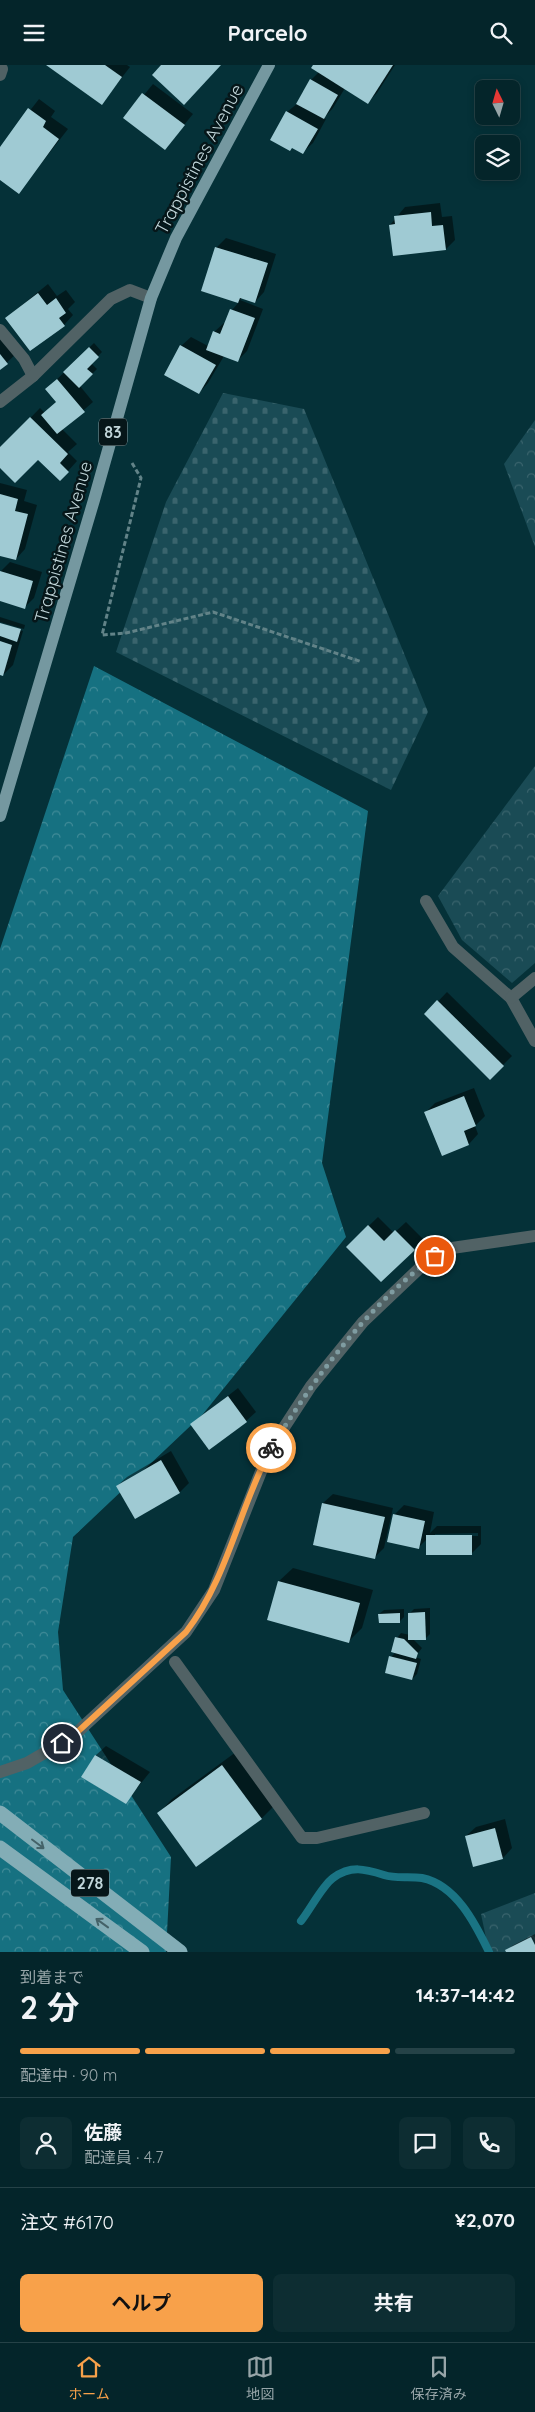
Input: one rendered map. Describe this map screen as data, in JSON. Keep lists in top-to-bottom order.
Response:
{
  "streets": {
    "highway": ["278"],
    "main road": ["Trappistines Avenue", "83"]
  },
  "north": "top",
  "page": {
    "header": "Parcelo",
    "heading": ["2 分", "到着まで", "14:37–14:42"],
    "panel": [
      "佐藤",
      "配達員 · 4.7",
      "注文 #6170",
      "¥2,070"
    ],
    "bar": "配達中 · 90 m",
    "buttons": ["ヘルプ", "共有"],
    "tabs": ["ホーム", "地図", "保存済み"]
  }
}
